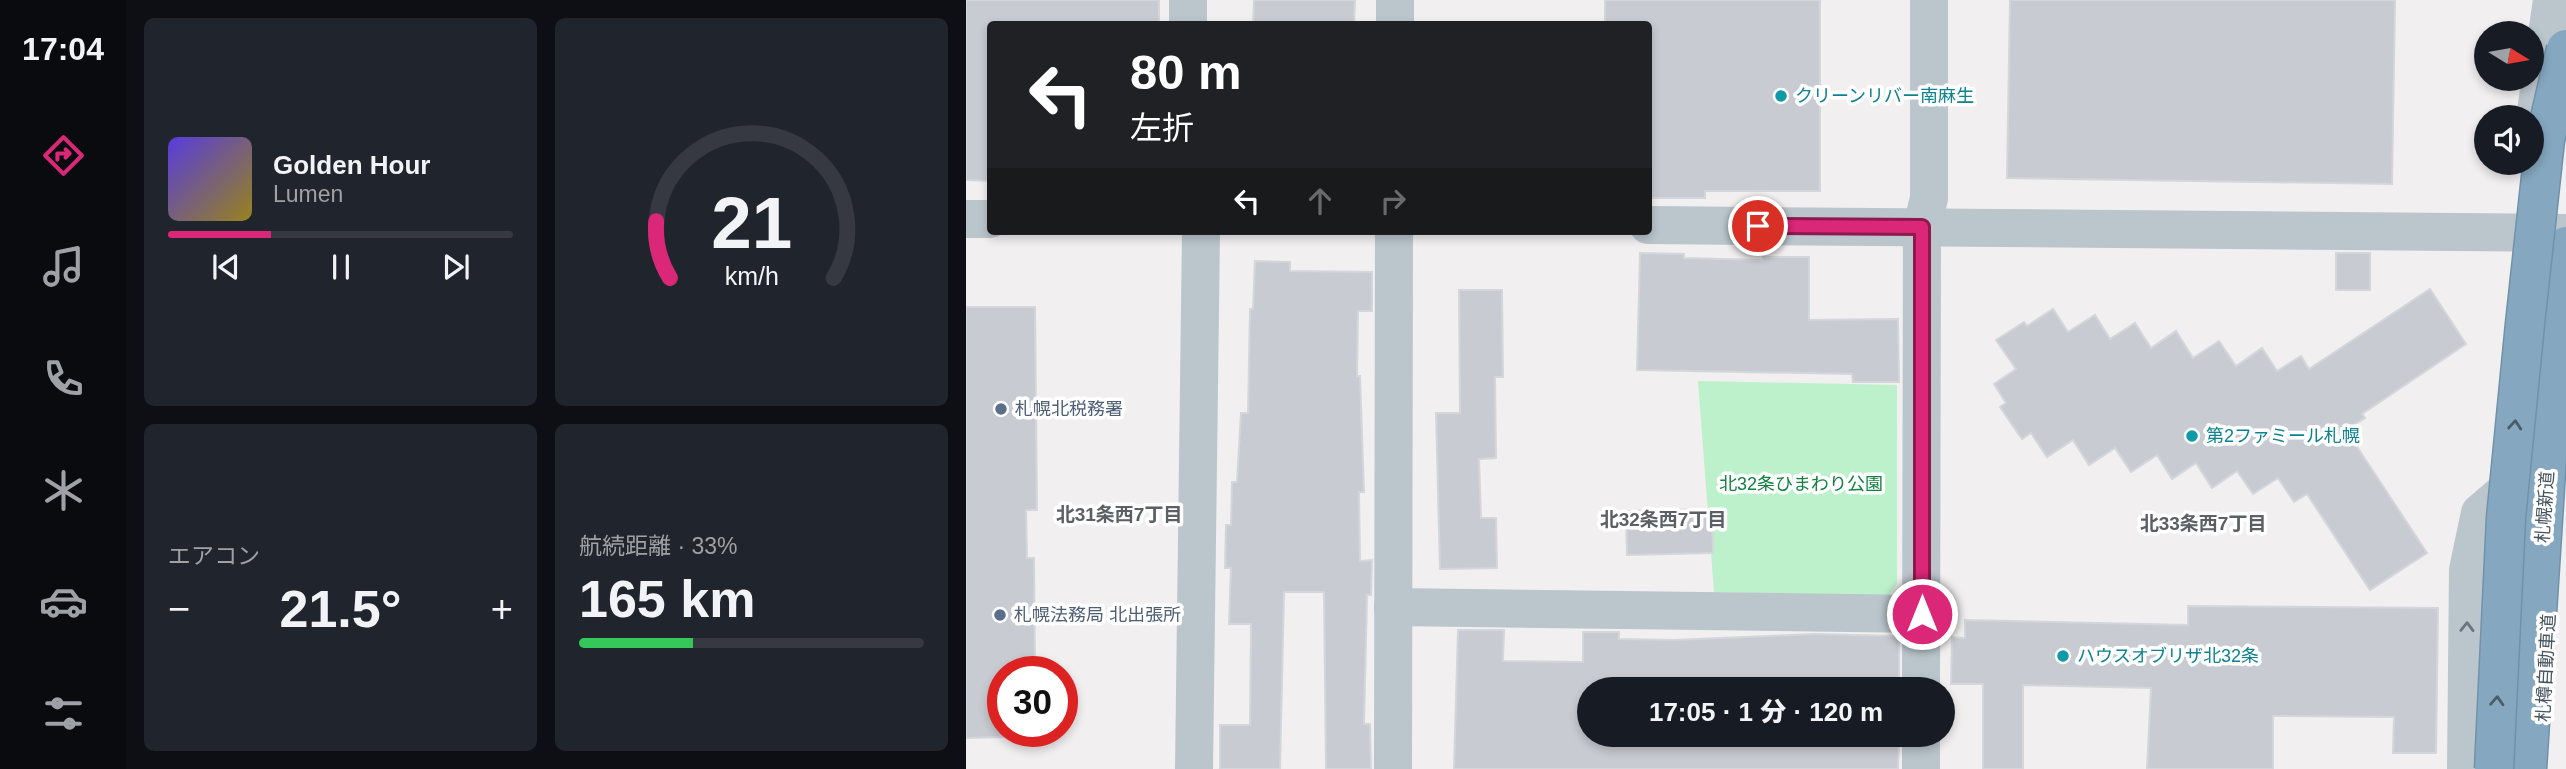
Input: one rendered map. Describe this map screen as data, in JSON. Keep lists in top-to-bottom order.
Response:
{
  "streets": {
    "highway": ["札幌新道", "札樽自動車道"]
  },
  "districts": ["北31条西7丁目", "北32条西7丁目", "北33条西7丁目"],
  "parks": ["北32条ひまわり公園"],
  "places": [
    "クリーンリバー南麻生",
    "札幌北税務署",
    "第2ファミール札幌",
    "札幌法務局 北出張所",
    "ハウスオブリザ北32条"
  ],
  "north": "right",
  "page": {
    "tabs": "17:04",
    "turn": ["80 m", "左折"],
    "song": ["Golden Hour", "Lumen"],
    "tile": [
      "エアコン",
      ["航続距離 · 33%", "165 km"]
    ],
    "heat": ["−", "21.5°", "+"],
    "limit": "30",
    "trip": "17:05 · 1 分 · 120 m",
    "gauge": ["21", "km/h"]
  }
}
